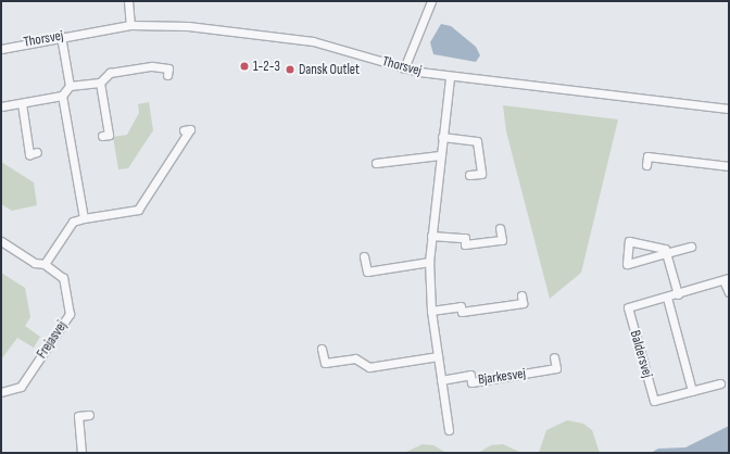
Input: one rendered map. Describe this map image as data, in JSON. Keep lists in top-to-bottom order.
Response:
{
  "streets": {
    "street": [
      "Thorsvej",
      "Frejasvej",
      "Baldersvej",
      "Bjarkesvej"
    ]
  },
  "places": ["1-2-3", "Dansk Outlet"]
}
